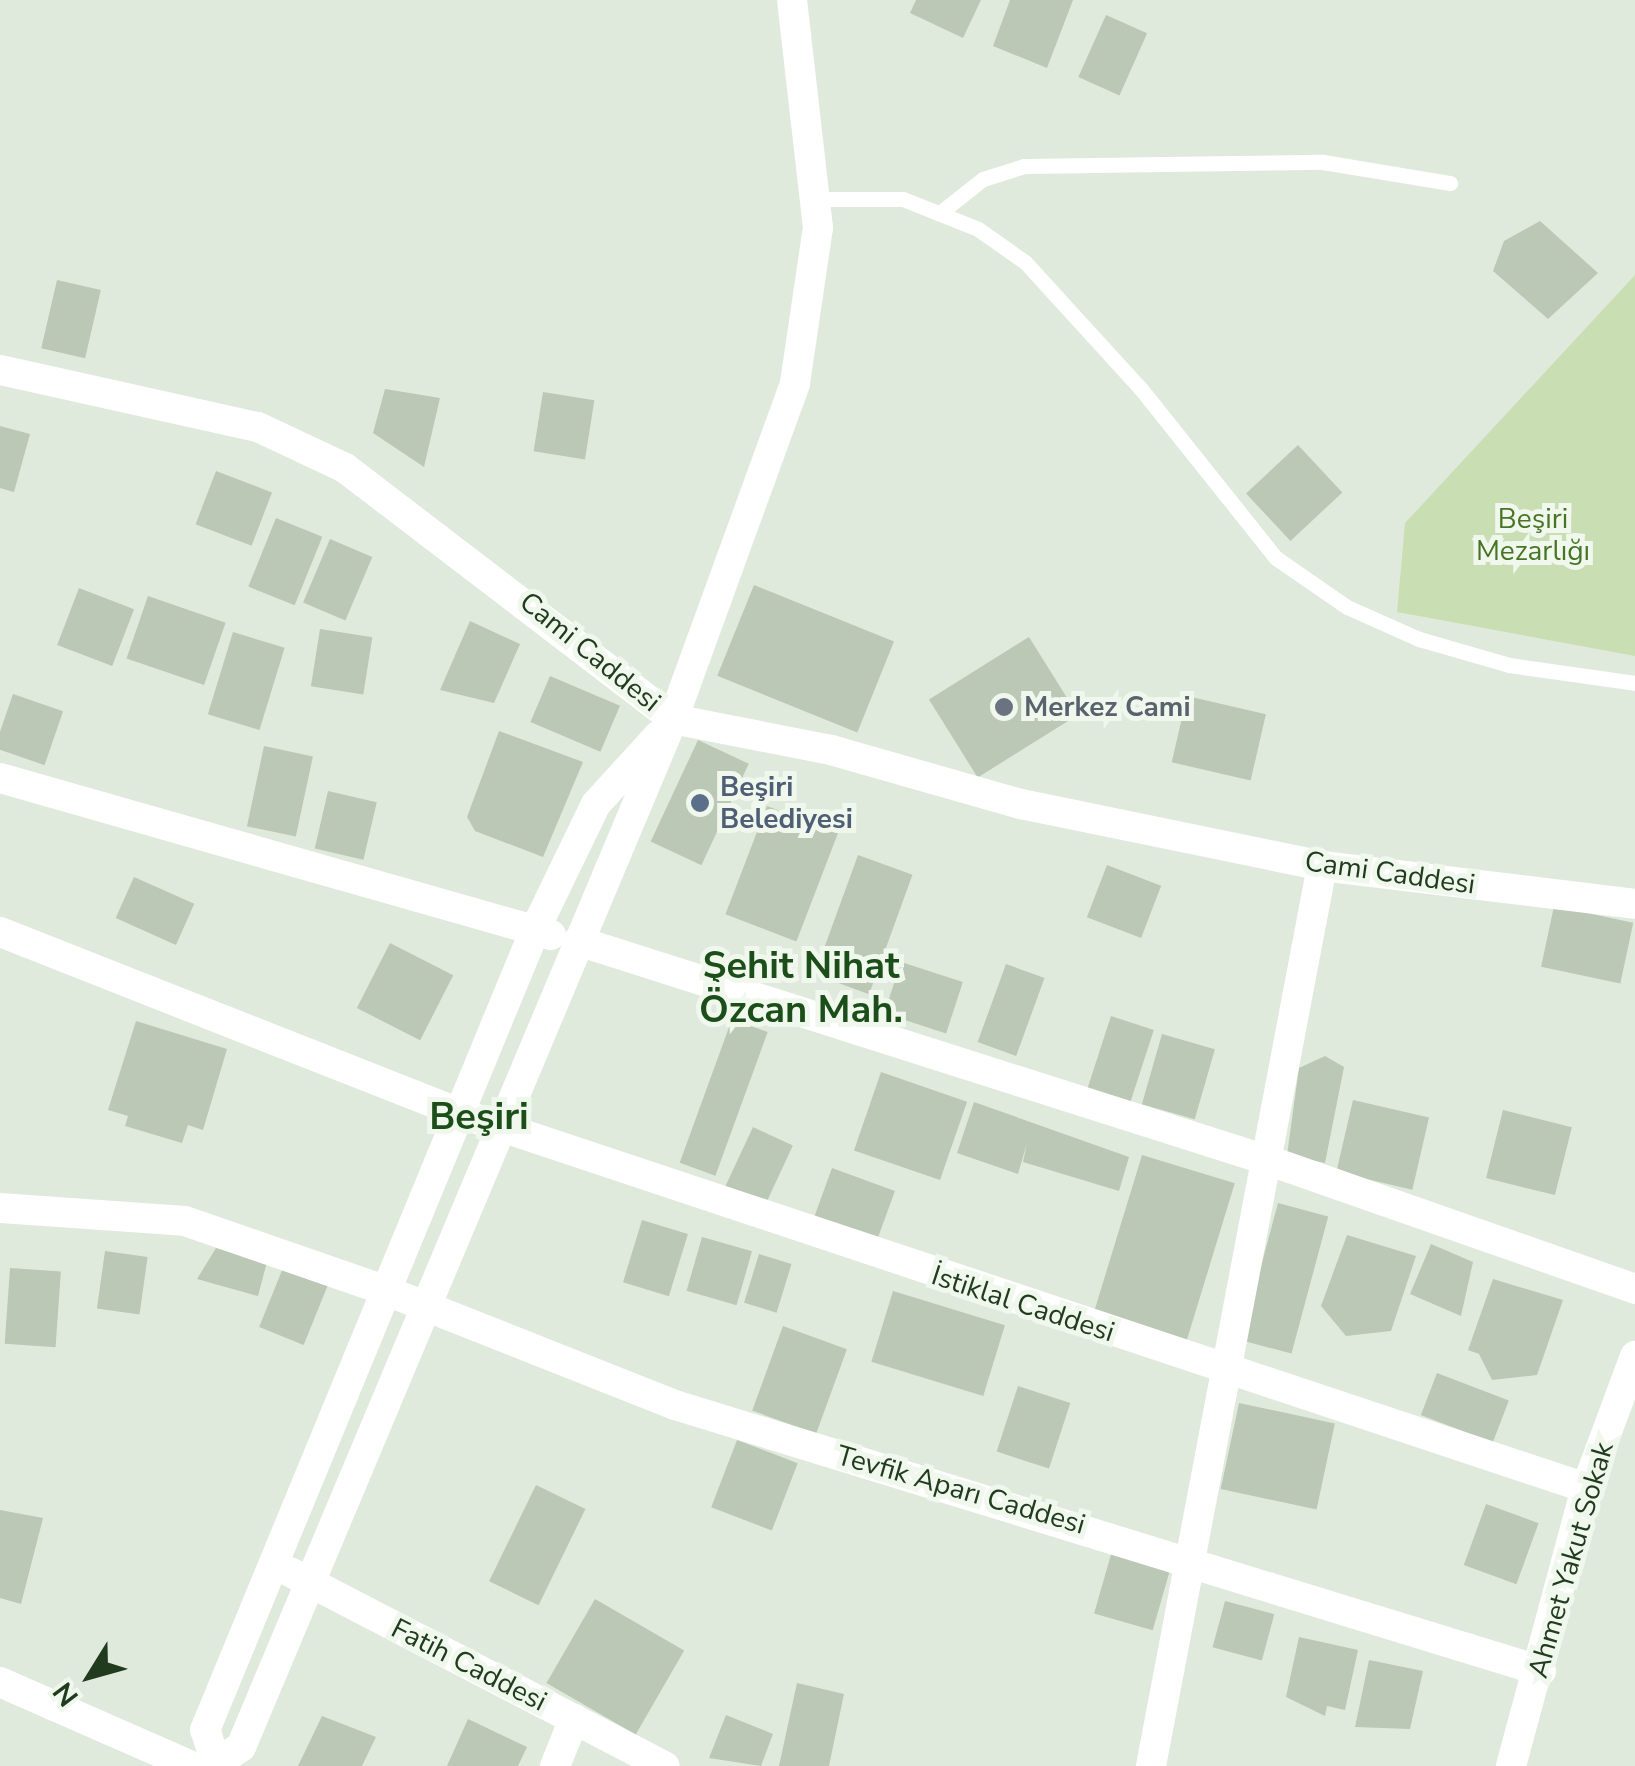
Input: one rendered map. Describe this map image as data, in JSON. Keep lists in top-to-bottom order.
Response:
{
  "streets": {
    "street": [
      "Cami Caddesi",
      "İstiklal Caddesi",
      "Tevfik Aparı Caddesi",
      "Ahmet Yakut Sokak",
      "Fatih Caddesi"
    ]
  },
  "crossings": [
    ["İstiklal Caddesi", "Ahmet Yakut Sokak"],
    ["Tevfik Aparı Caddesi", "Ahmet Yakut Sokak"]
  ],
  "districts": ["Şehit Nihat Özcan Mah.", "Beşiri"],
  "parks": ["Beşiri Mezarlığı"],
  "places": ["Merkez Cami", "Beşiri Belediyesi"],
  "north": "bottom left"
}
